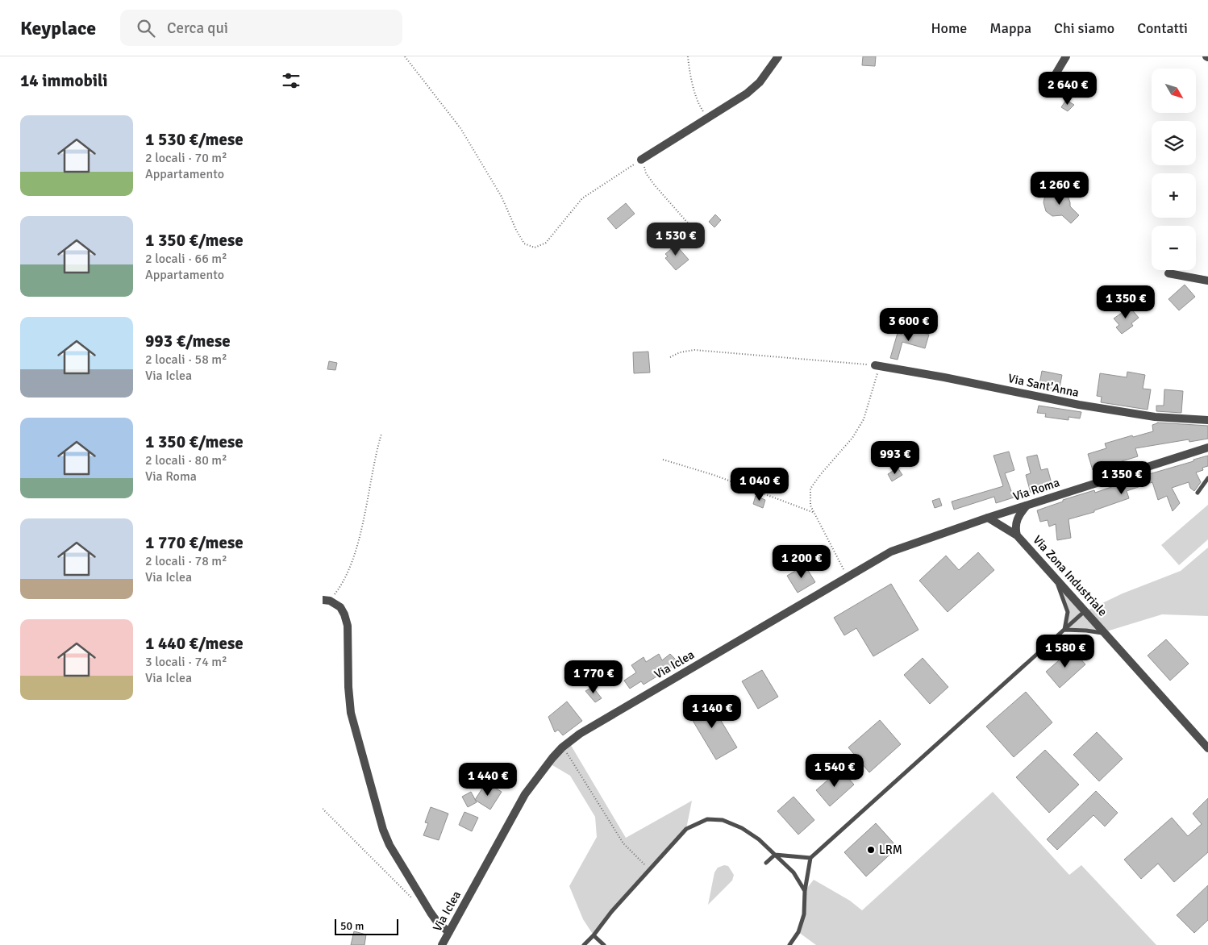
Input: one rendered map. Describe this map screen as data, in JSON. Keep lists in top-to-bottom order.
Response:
{
  "streets": {
    "street": [
      "Via Sant'Anna",
      "Via Roma",
      "Via Zona Industriale",
      "Via Iclea"
    ]
  },
  "crossings": [
    ["Via Roma", "Via Zona Industriale"],
    ["Via Roma", "Via Iclea"],
    ["Via Zona Industriale", "Via Iclea"]
  ],
  "places": ["LRM"],
  "scale_bar": "50 m",
  "north": "bottom right",
  "page": {
    "header": "Keyplace",
    "search": "Cerca qui",
    "nav": [
      "Home",
      "Mappa",
      "Chi siamo",
      "Contatti"
    ],
    "heading": "14 immobili",
    "map_buttons": ["+", "−"],
    "price": [
      "2 640 €",
      "1 260 €",
      "1 530 €",
      "1 350 €",
      "3 600 €",
      "993 €",
      "1 350 €",
      "1 040 €",
      "1 200 €",
      "1 580 €",
      "1 770 €",
      "1 140 €",
      "1 540 €",
      "1 440 €"
    ],
    "list": [
      {
        "name": "1 530 €/mese",
        "note": "2 locali · 70 m² · Appartamento"
      },
      {
        "name": "1 350 €/mese",
        "note": "2 locali · 66 m² · Appartamento"
      },
      {
        "name": "993 €/mese",
        "note": "2 locali · 58 m² · Via Iclea"
      },
      {
        "name": "1 350 €/mese",
        "note": "2 locali · 80 m² · Via Roma"
      },
      {
        "name": "1 770 €/mese",
        "note": "2 locali · 78 m² · Via Iclea"
      },
      {
        "name": "1 440 €/mese",
        "note": "3 locali · 74 m² · Via Iclea"
      }
    ],
    "scale": "50 m"
  }
}
